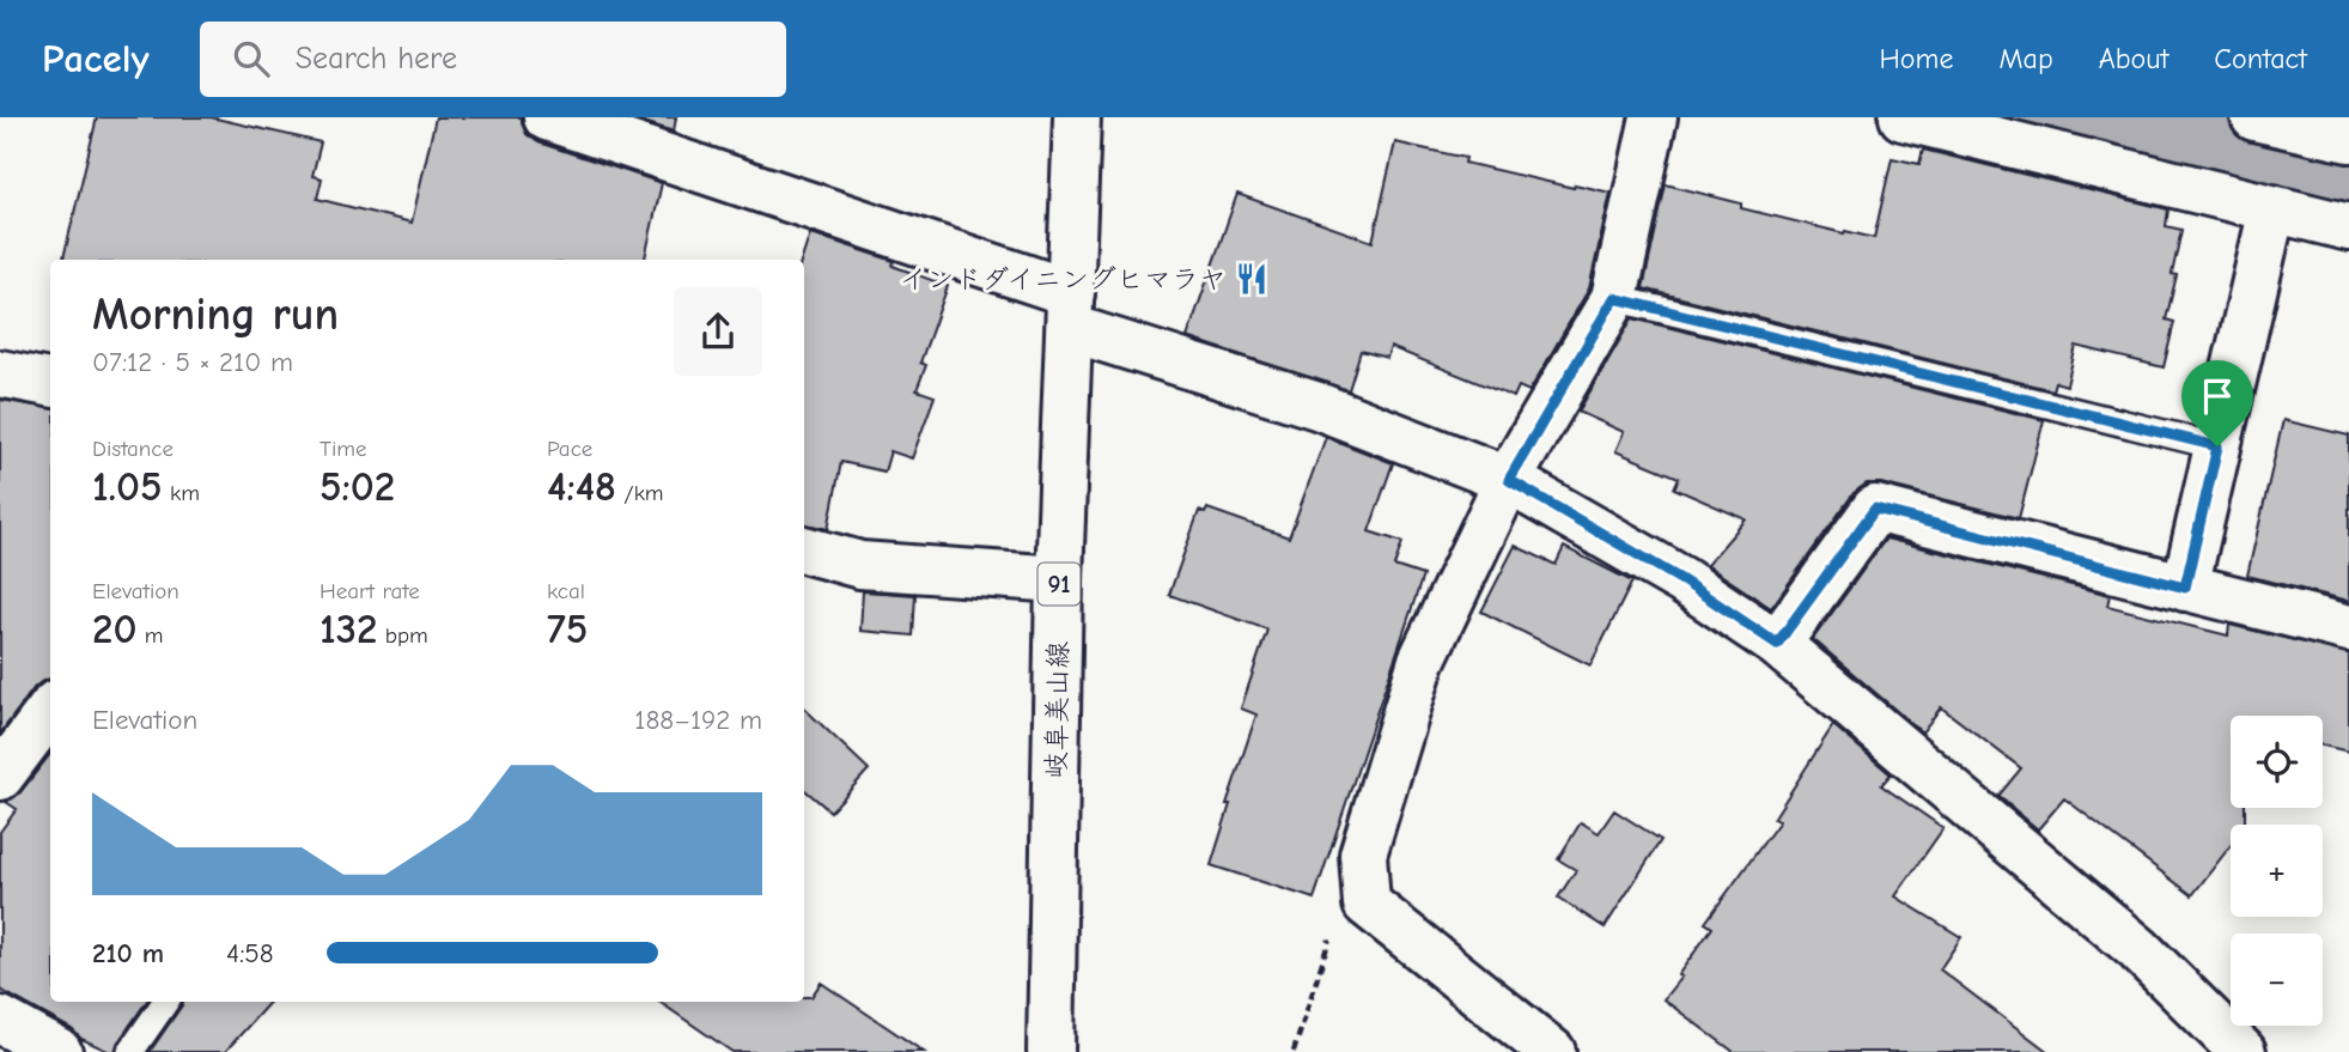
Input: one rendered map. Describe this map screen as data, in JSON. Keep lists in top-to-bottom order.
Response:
{
  "streets": {
    "street": ["91", "岐阜美山線"]
  },
  "places": {
    "restaurant": ["インドダイニングヒマラヤ"]
  },
  "page": {
    "header": "Pacely",
    "search": "Search here",
    "nav": [
      "Home",
      "Map",
      "About",
      "Contact"
    ],
    "heading": ["Morning run", "07:12 · 5 × 210 m"],
    "stats": [
      ["Distance", "1.05 km"],
      ["Time", "5:02"],
      ["Pace", "4:48 /km"],
      ["Elevation", "20 m"],
      ["Heart rate", "132 bpm"],
      ["kcal", "75"]
    ],
    "chart": ["Elevation", "188–192 m"],
    "map_buttons": ["+", "−"],
    "list": [
      {
        "name": "210 m",
        "note": "4:58"
      }
    ]
  }
}
